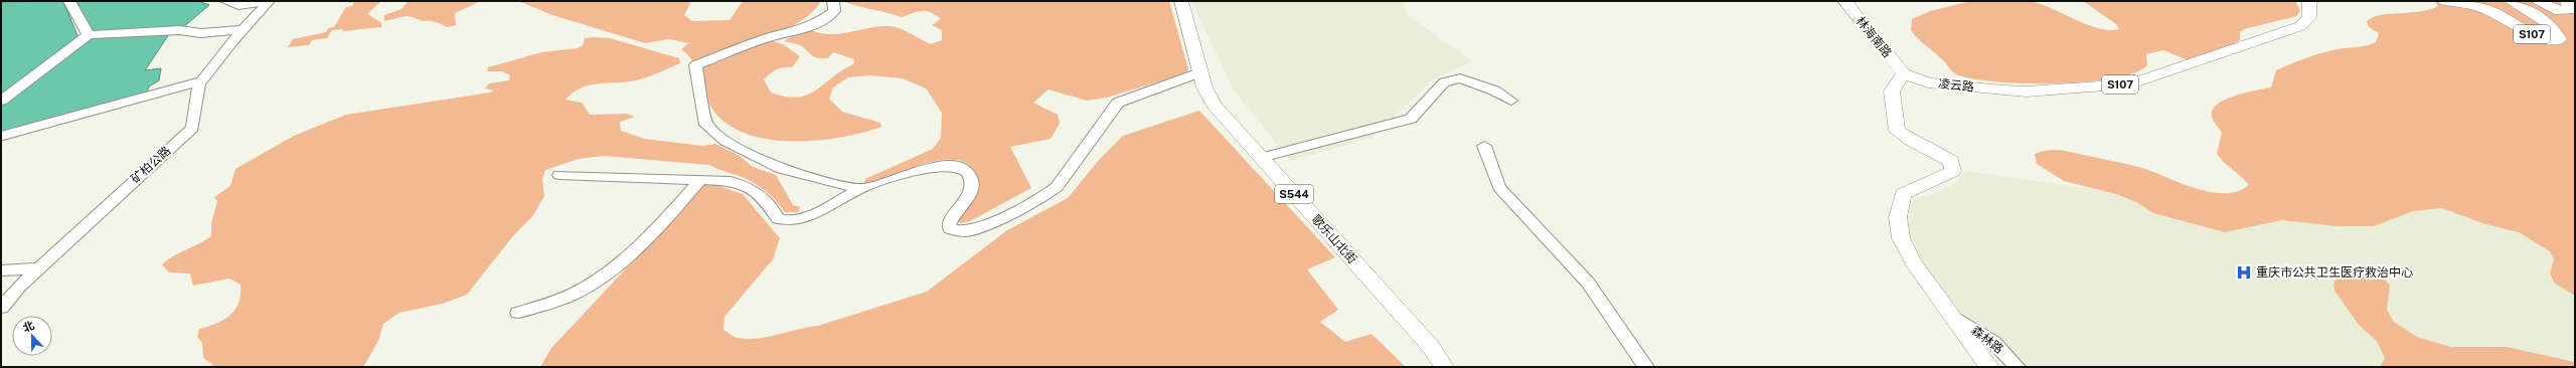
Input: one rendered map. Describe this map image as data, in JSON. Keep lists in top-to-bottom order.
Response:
{
  "streets": {
    "main road": [
      "S107",
      "林海南路",
      "凌云路",
      "S544",
      "歌乐山北街"
    ],
    "street": ["矿柏公路", "森林路"]
  },
  "crossings": [
    ["林海南路", "凌云路"]
  ],
  "places": {
    "hospital": ["重庆市公共卫生医疗救治中心"]
  },
  "north": "top"
}
